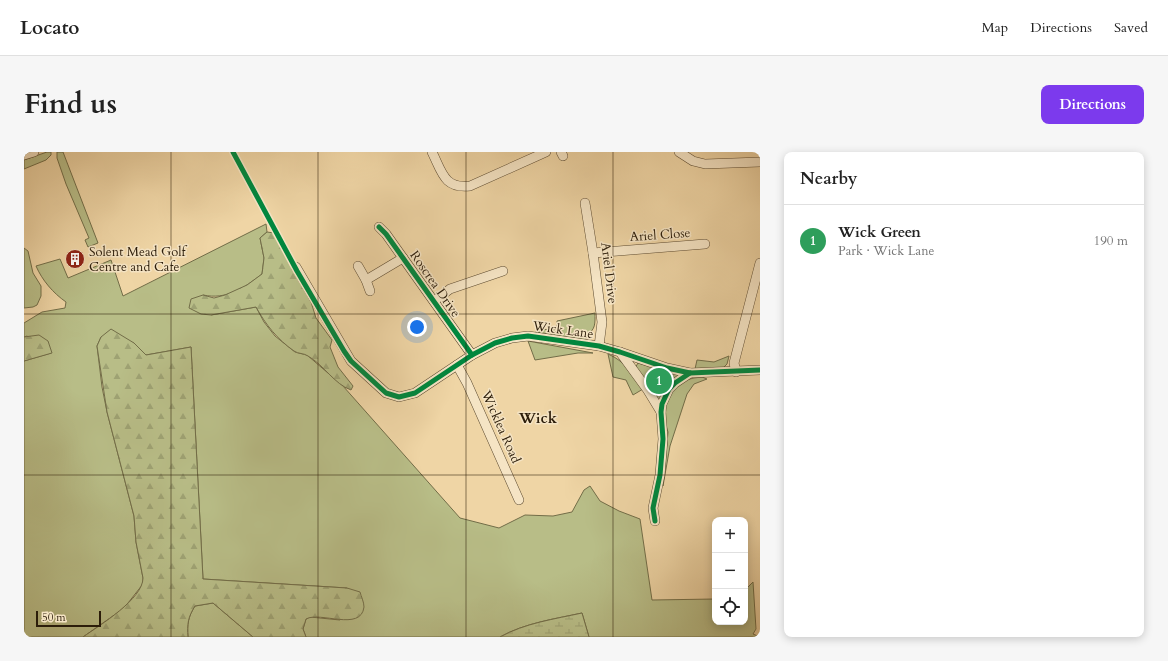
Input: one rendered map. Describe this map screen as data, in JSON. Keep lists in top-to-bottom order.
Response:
{
  "streets": {
    "street": [
      "Ariel Close",
      "Ariel Drive",
      "Roscrea Drive",
      "Wick Lane",
      "Wicklea Road"
    ]
  },
  "crossings": [
    ["Ariel Close", "Ariel Drive"],
    ["Ariel Drive", "Wick Lane"],
    ["Roscrea Drive", "Wick Lane"],
    ["Wick Lane", "Wicklea Road"]
  ],
  "districts": ["Wick"],
  "places": {
    "building": ["Solent Mead Golf Centre and Cafe"]
  },
  "scale_bar": "50 m",
  "page": {
    "header": "Locato",
    "nav": ["Map", "Directions", "Saved"],
    "title": "Find us",
    "buttons": "Directions",
    "heading": "Nearby",
    "list": [
      {
        "mark": "1",
        "name": "Wick Green",
        "note": "Park · Wick Lane",
        "value": "190 m"
      }
    ],
    "pins": "1",
    "map_buttons": ["+", "−"],
    "scale": "50 m"
  }
}
